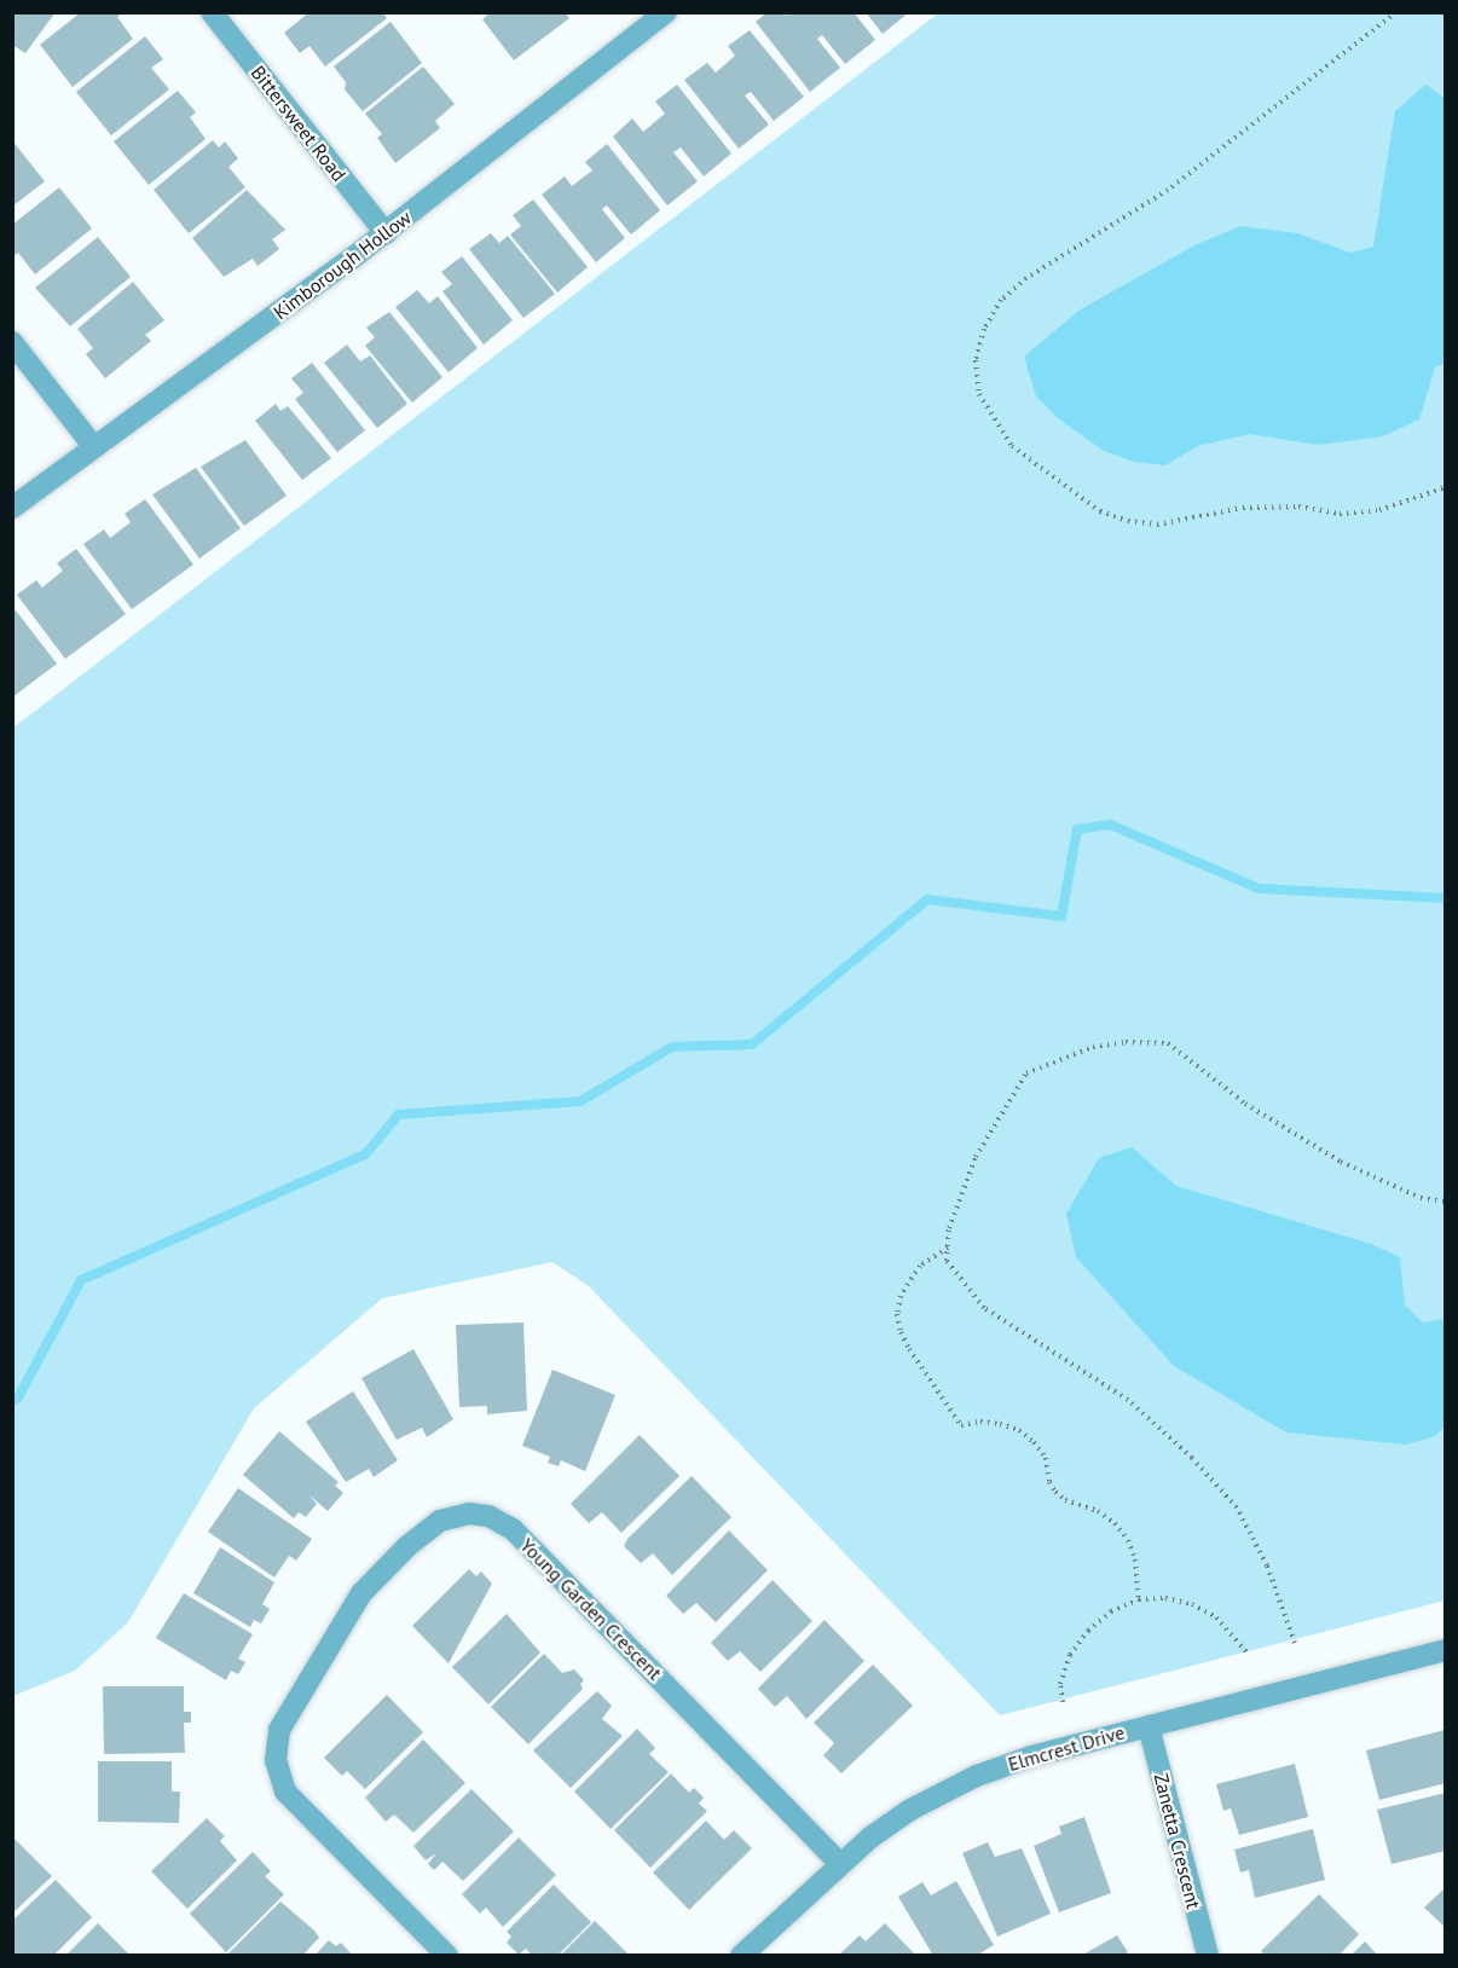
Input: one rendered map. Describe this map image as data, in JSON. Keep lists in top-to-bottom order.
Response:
{
  "streets": {
    "street": [
      "Bittersweet Road",
      "Kimborough Hollow",
      "Young Garden Crescent",
      "Elmcrest Drive",
      "Zanetta Crescent"
    ]
  },
  "crossings": [
    ["Bittersweet Road", "Kimborough Hollow"],
    ["Young Garden Crescent", "Elmcrest Drive"],
    ["Elmcrest Drive", "Zanetta Crescent"]
  ]
}
